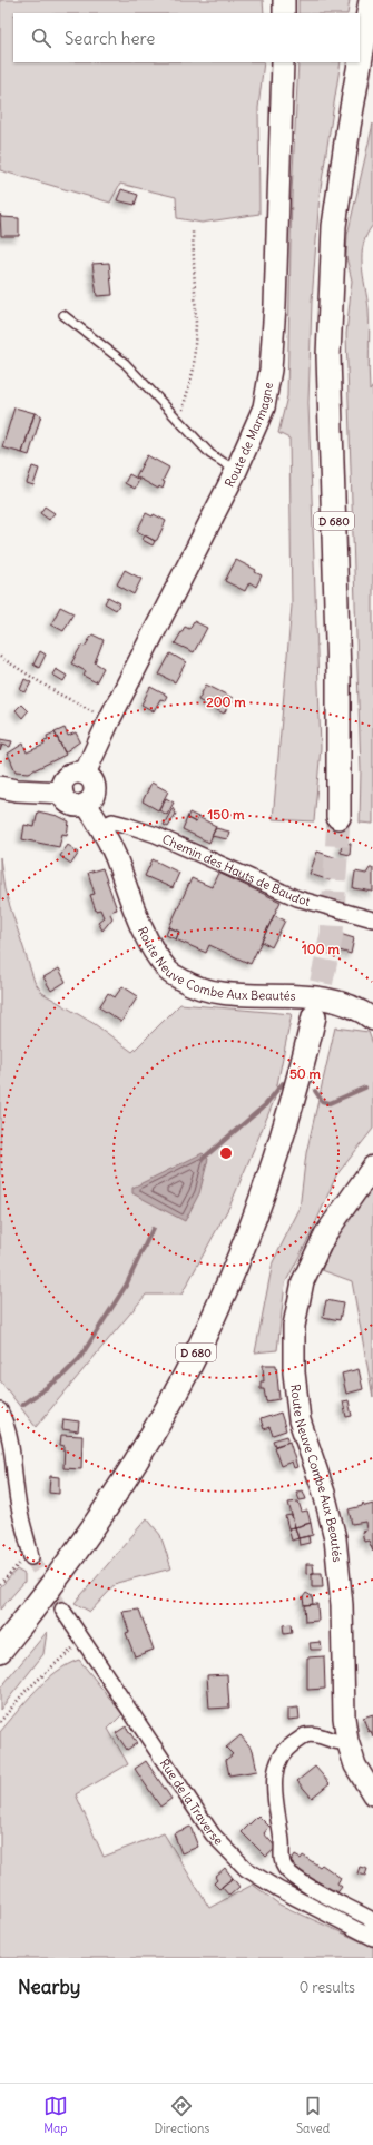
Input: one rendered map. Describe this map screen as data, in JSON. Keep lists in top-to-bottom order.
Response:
{
  "streets": {
    "main road": ["Route de Marmagne", "D 680", "Route Neuve Combe Aux Beautés"],
    "street": ["Chemin des Hauts de Baudot", "Rue de la Traverse"]
  },
  "crossings": [
    ["Route de Marmagne", "Route Neuve Combe Aux Beautés"],
    ["Chemin des Hauts de Baudot", "Route Neuve Combe Aux Beautés"]
  ],
  "page": {
    "search": "Search here",
    "heading": ["Nearby", "0 results"],
    "nav": ["Map", "Directions", "Saved"]
  },
  "rings": [
    "200 m",
    "150 m",
    "100 m",
    "50 m"
  ]
}
